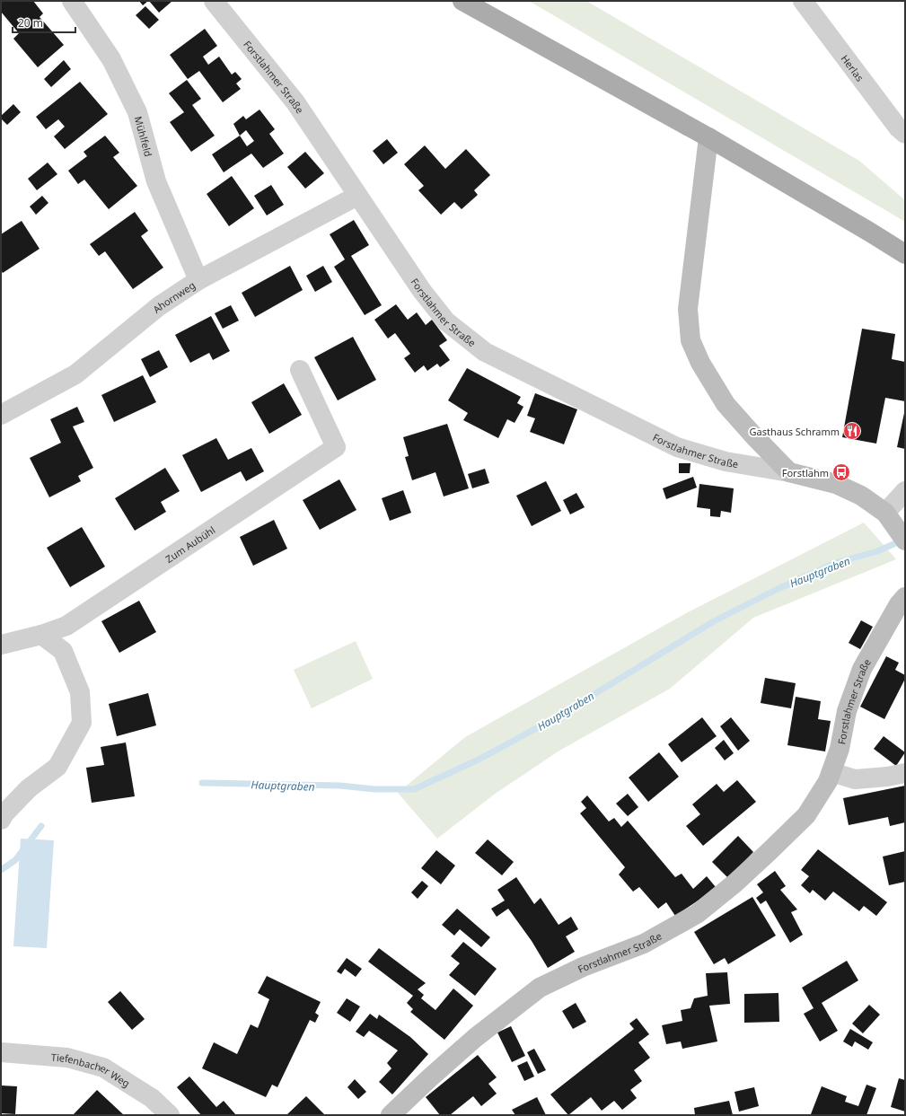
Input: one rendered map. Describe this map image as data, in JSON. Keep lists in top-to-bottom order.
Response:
{
  "streets": {
    "street": [
      "Herlas",
      "Forstlahmer Straße",
      "Mühlfeld",
      "Ahornweg",
      "Zum Aubühl",
      "Tiefenbacher Weg"
    ]
  },
  "crossings": [
    ["Forstlahmer Straße", "Ahornweg"],
    ["Mühlfeld", "Ahornweg"]
  ],
  "water": ["Hauptgraben"],
  "places": {
    "restaurant": ["Gasthaus Schramm"],
    "bus stop": ["Forstlahm"]
  },
  "scale_bar": "20 m"
}
